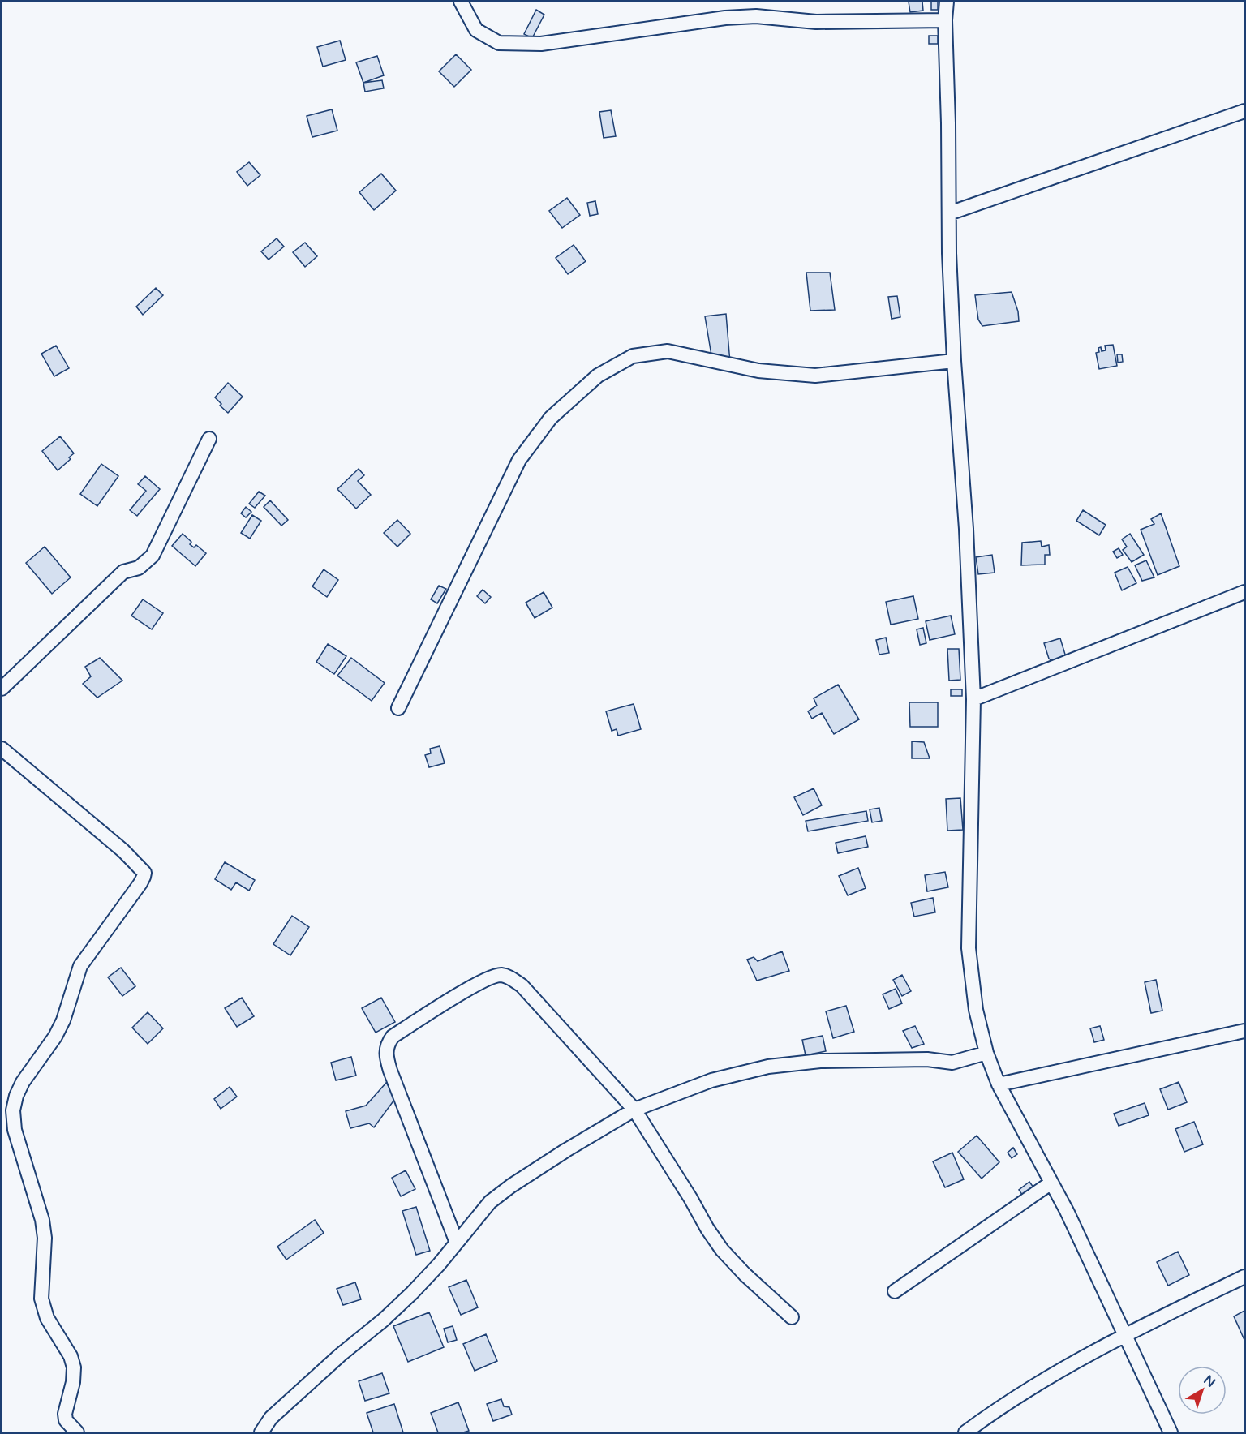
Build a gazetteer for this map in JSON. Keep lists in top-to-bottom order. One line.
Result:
{"north":"top right"}
